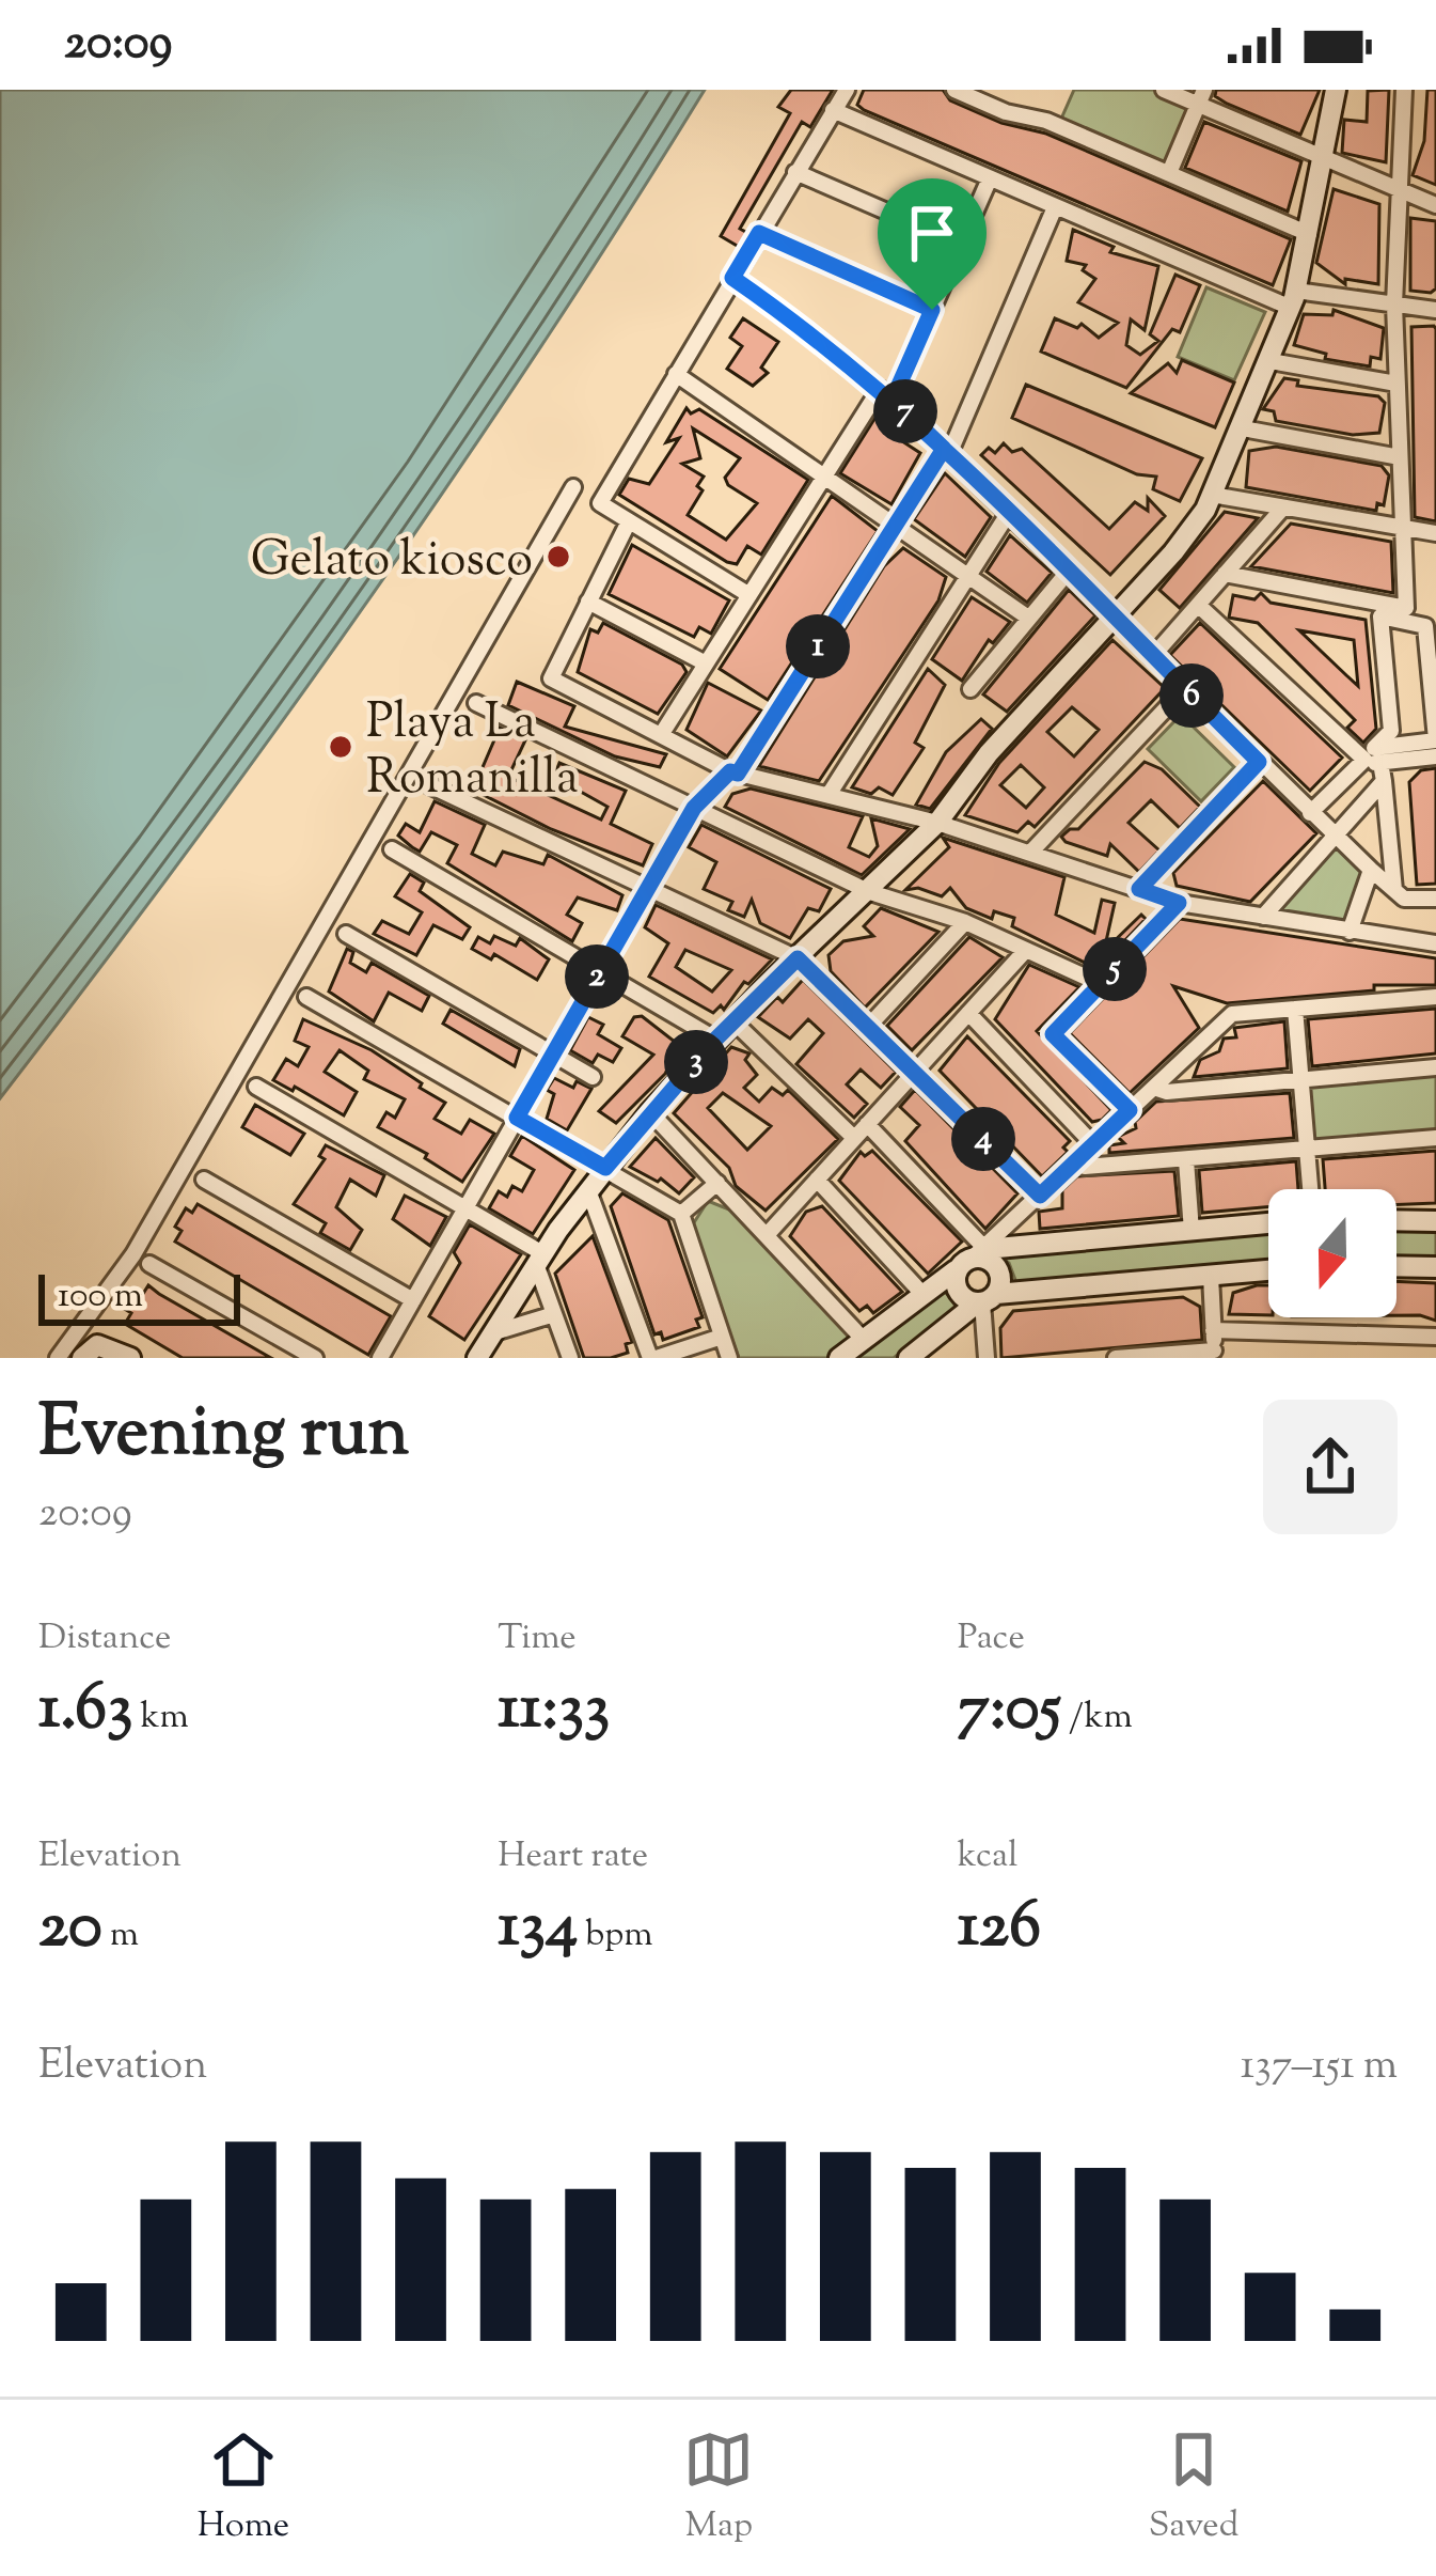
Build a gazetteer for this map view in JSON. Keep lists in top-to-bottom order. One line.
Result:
{"places":["Gelato kiosco","Playa La Romanilla"],"scale_bar":"100 m","north":"bottom","page":{"status":"20:09","pins":["7","1","6","5","2","3","4"],"scale":"100 m","heading":["Evening run","20:09"],"stats":[["Distance","1.63 km"],["Time","11:33"],["Pace","7:05 /km"],["Elevation","20 m"],["Heart rate","134 bpm"],["kcal","126"]],"chart":["Elevation","137–151 m"],"tabs":["Home","Map","Saved"]}}
